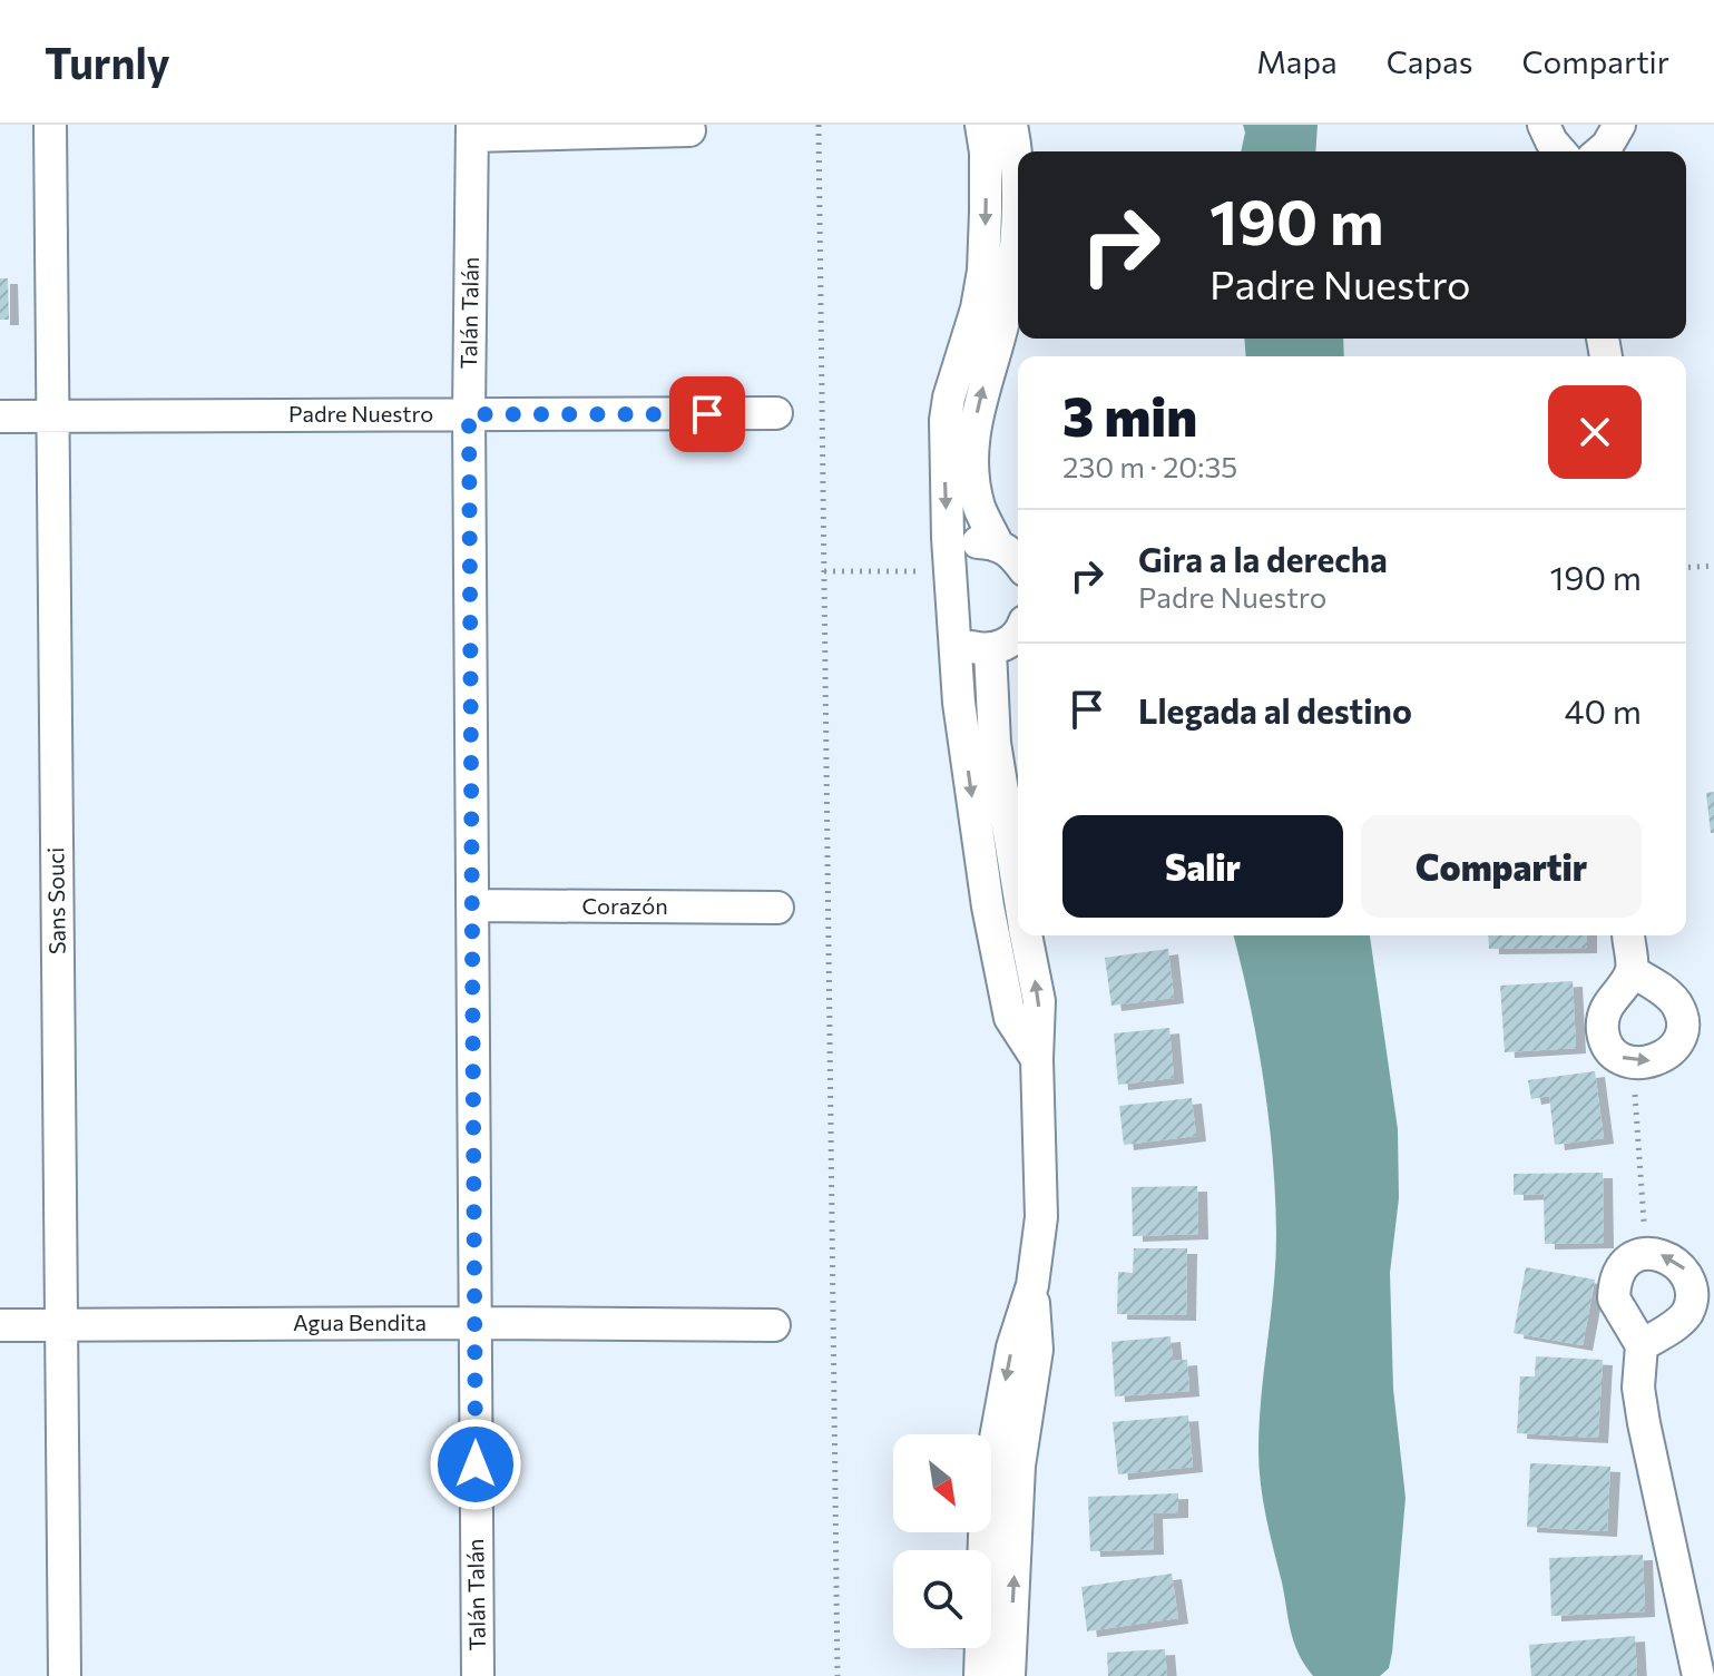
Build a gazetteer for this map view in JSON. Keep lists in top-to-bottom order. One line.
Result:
{"streets":{"street":["Talán Talán","Padre Nuestro","Sans Souci","Corazón","Agua Bendita"]},"crossings":[["Talán Talán","Padre Nuestro"],["Talán Talán","Corazón"],["Talán Talán","Agua Bendita"],["Padre Nuestro","Sans Souci"],["Sans Souci","Agua Bendita"]],"north":"bottom right","page":{"header":"Turnly","nav":["Mapa","Capas","Compartir"],"turn":["190 m","Padre Nuestro"],"heading":["3 min","230 m · 20:35"],"list":[{"name":"Gira a la derecha","note":"Padre Nuestro","value":"190 m"},{"name":"Llegada al destino","value":"40 m"}],"buttons":["Salir","Compartir"]}}
